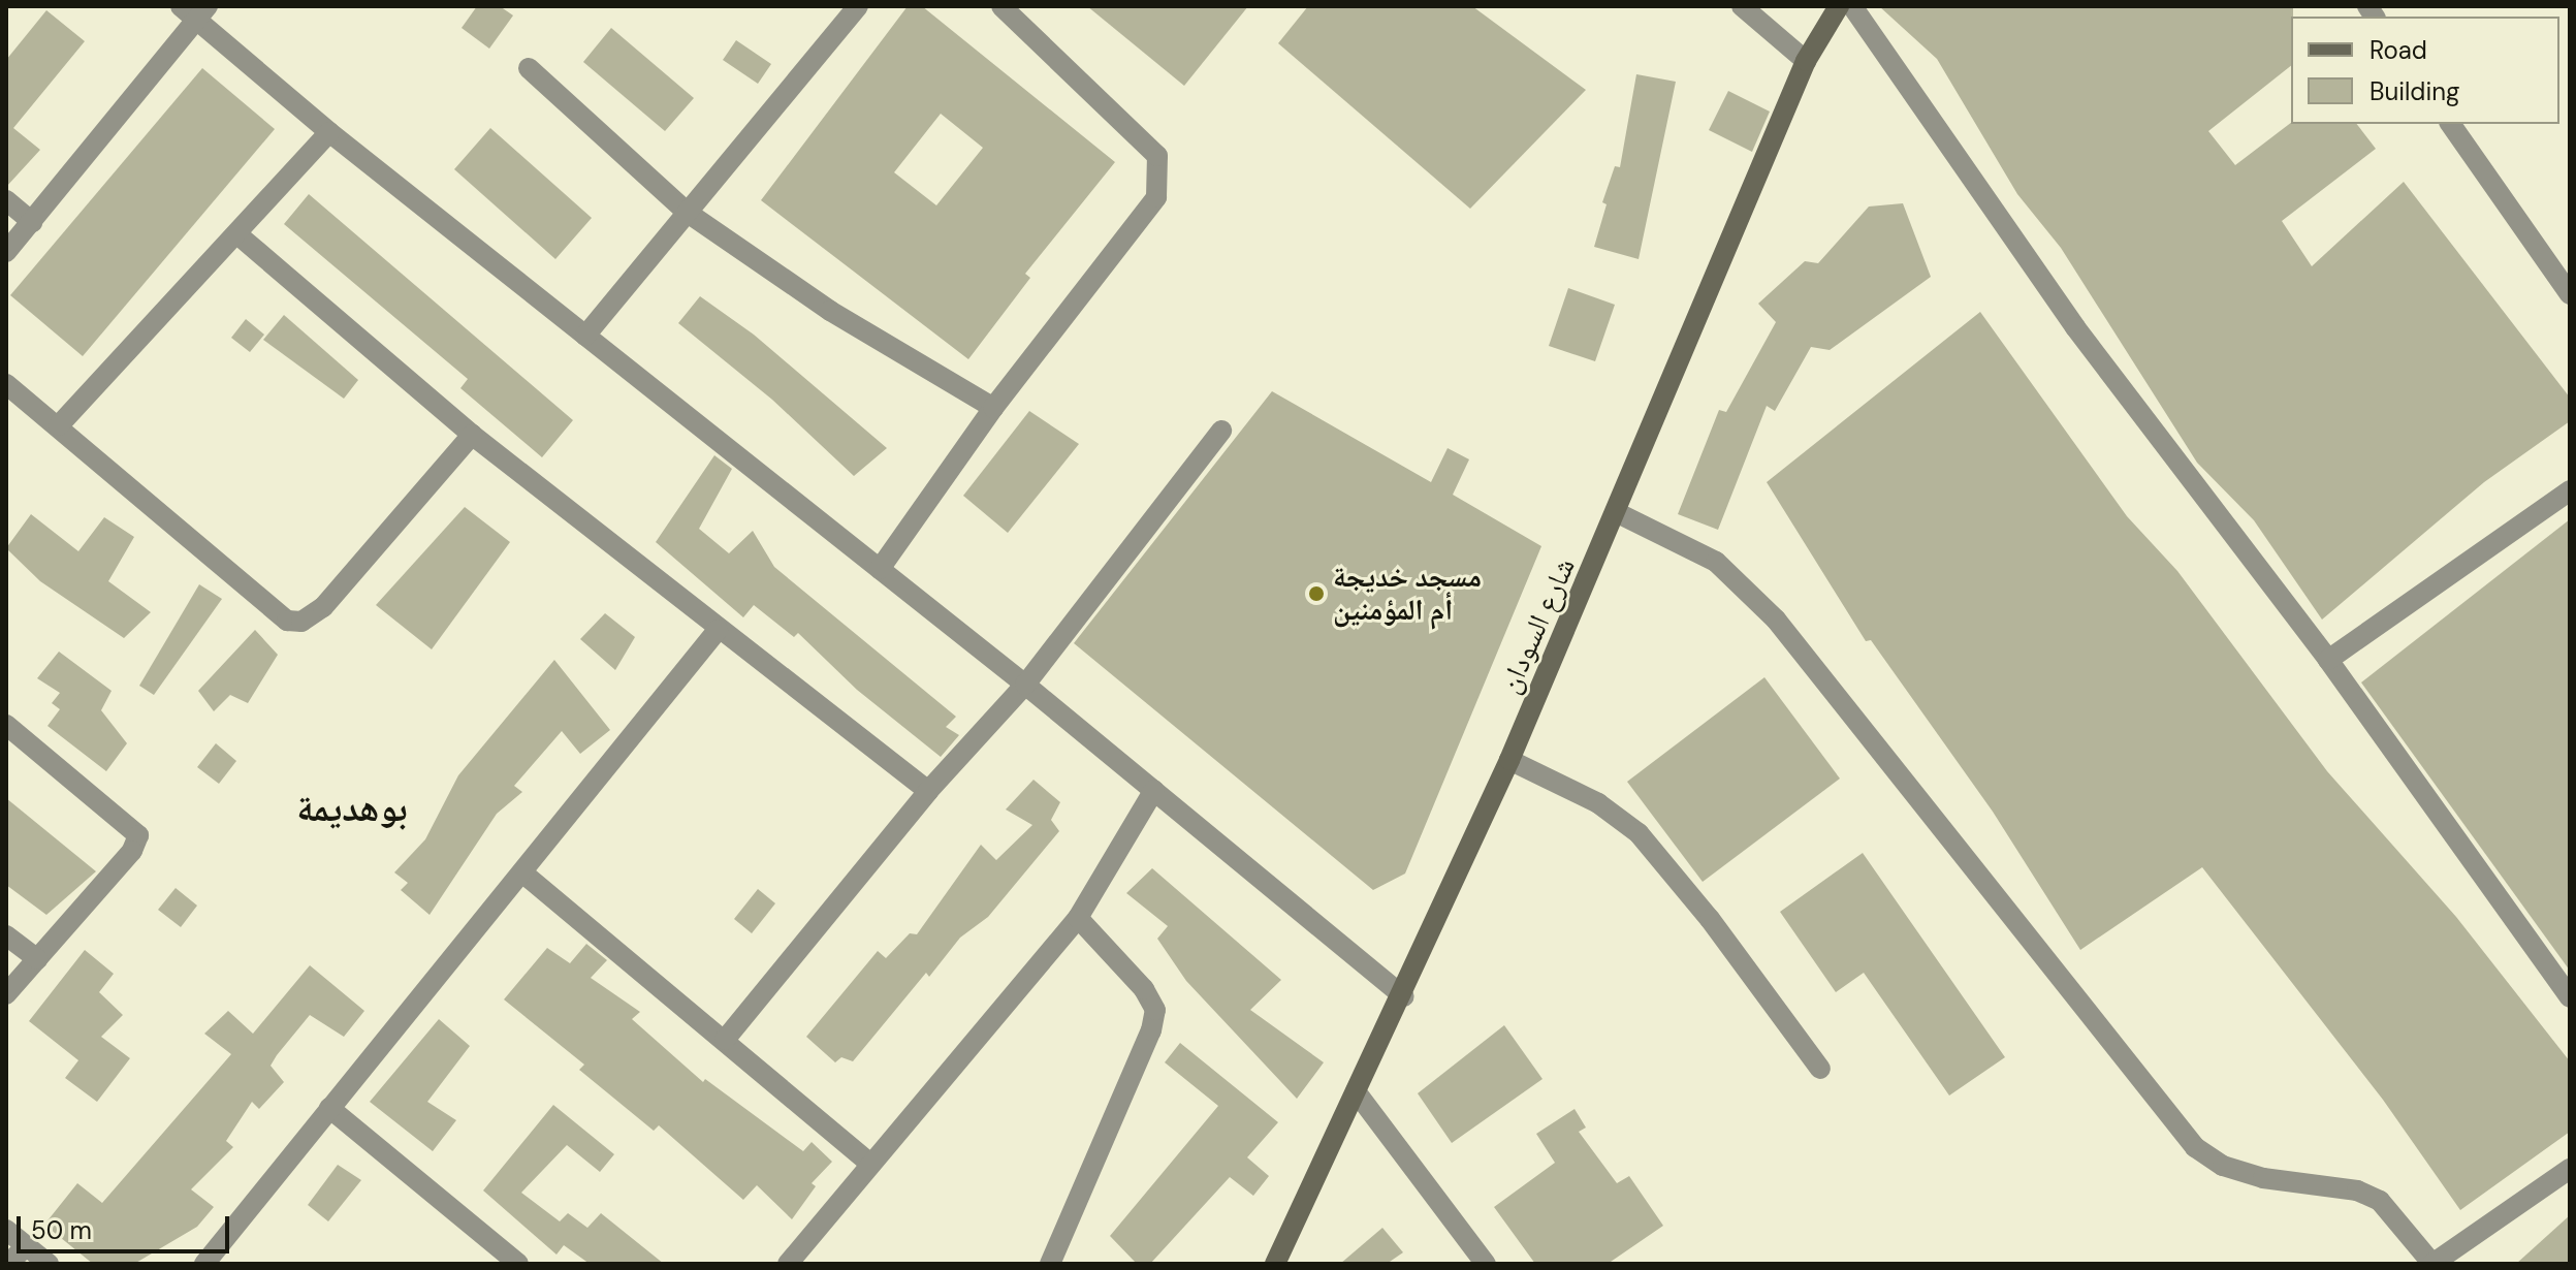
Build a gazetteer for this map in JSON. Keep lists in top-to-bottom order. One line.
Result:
{"streets":{"main road":["شارع السودان"]},"districts":["بوهديمة"],"places":["مسجد خديجة أم المؤمنين"],"legend":["Road","Building"],"scale_bar":"50 m"}
